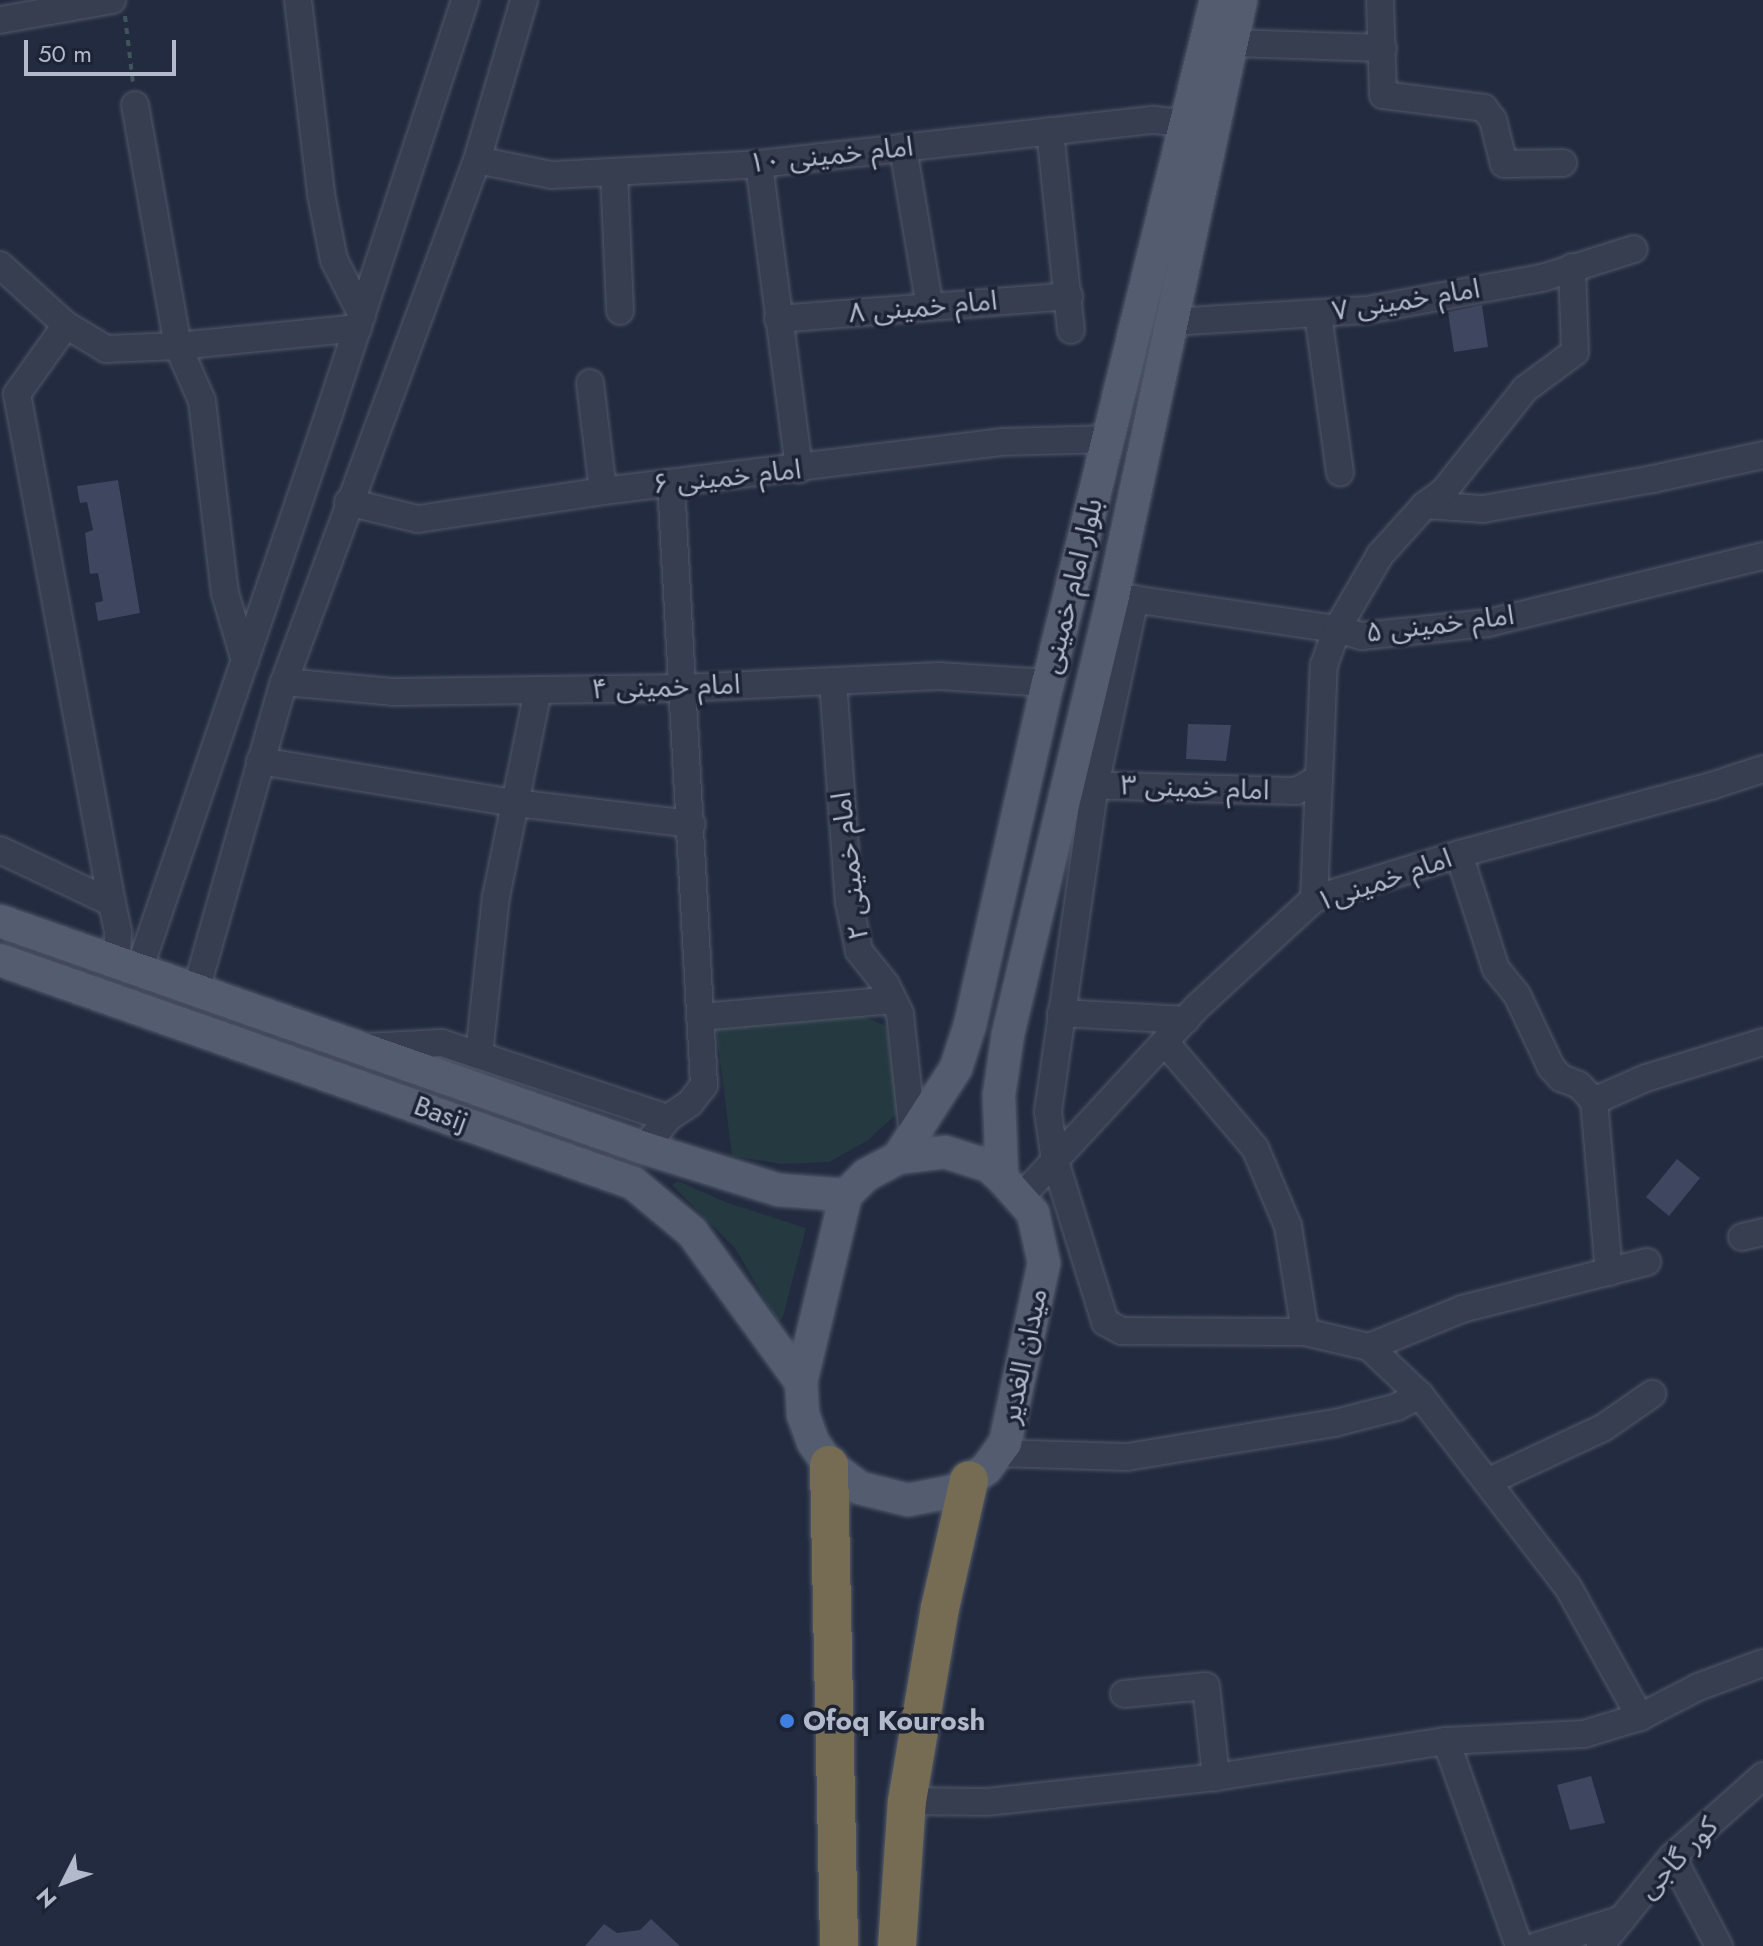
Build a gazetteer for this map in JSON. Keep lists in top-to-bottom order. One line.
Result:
{"streets":{"main road":["بلوار امام خمینی","Basij","میدان الغدیر"],"street":["امام خمینی ۱۰","امام خمینی ۷","امام خمینی ۸","امام خمینی ۶","امام خمینی ۵","امام خمینی ۴","امام خمینی ۳","امام خمینی ۲","امام خمینی۱","کور گاجی"]},"crossings":[["امام خمینی ۱۰","بلوار امام خمینی"],["امام خمینی ۷","بلوار امام خمینی"],["امام خمینی ۶","بلوار امام خمینی"],["بلوار امام خمینی","امام خمینی ۵"],["بلوار امام خمینی","امام خمینی ۴"],["بلوار امام خمینی","امام خمینی ۳"],["بلوار امام خمینی","امام خمینی ۲"],["بلوار امام خمینی","امام خمینی۱"],["بلوار امام خمینی","میدان الغدیر"],["امام خمینی ۴","امام خمینی ۲"],["امام خمینی۱","میدان الغدیر"],["Basij","میدان الغدیر"]],"places":["Ofoq Kourosh"],"scale_bar":"50 m","north":"bottom left"}
